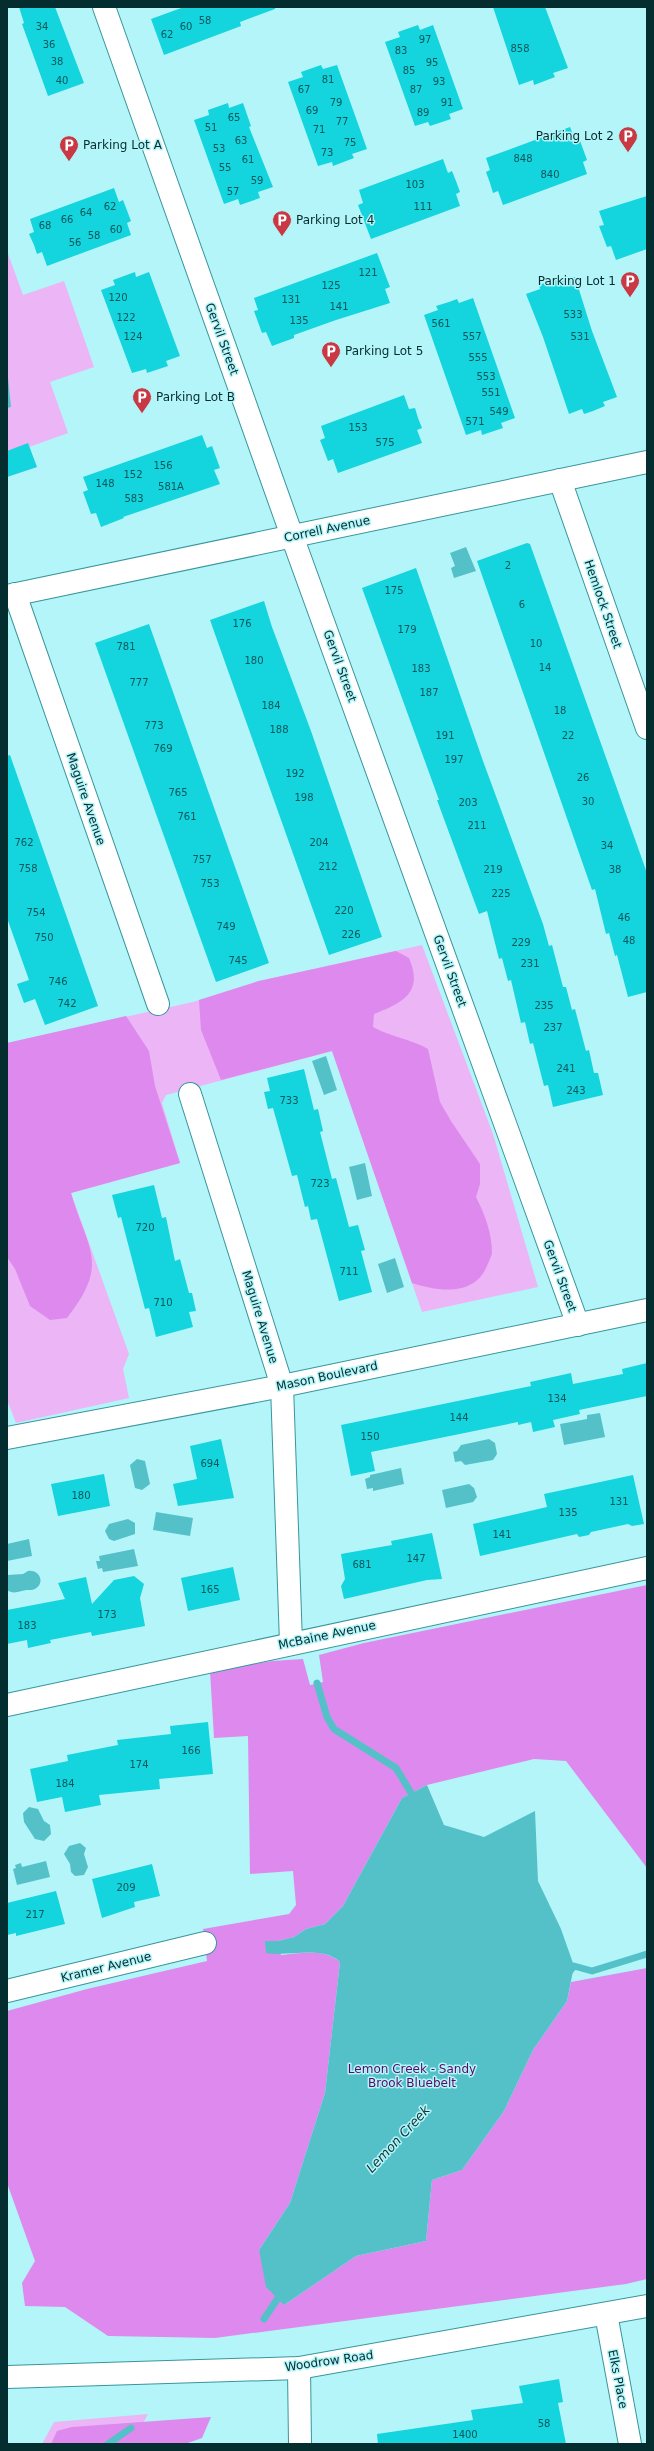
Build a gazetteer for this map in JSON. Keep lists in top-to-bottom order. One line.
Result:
{"streets":{"street":["Gervil Street","Correll Avenue","Hemlock Street","Maguire Avenue","Mason Boulevard","McBaine Avenue","Kramer Avenue","Woodrow Road","Elks Place"]},"crossings":[["Gervil Street","Correll Avenue"],["Gervil Street","Mason Boulevard"],["Correll Avenue","Hemlock Street"],["Correll Avenue","Maguire Avenue"],["Maguire Avenue","Mason Boulevard"],["Maguire Avenue","McBaine Avenue"],["Woodrow Road","Elks Place"]],"water":["Lemon Creek"],"parks":["Lemon Creek - Sandy Brook Bluebelt"],"places":{"parking":["Parking Lot 2","Parking Lot A","Parking Lot 4","Parking Lot 1","Parking Lot 5","Parking Lot B"]},"house_numbers":["58","34","60","62","97","36","858","83","38","95","85","81","40","93","67","87","79","91","69","89","65","77","51","71","63","75","53","73","848","61","55","840","59","103","57","62","111","64","66","68","60","58","56","121","125","120","131","141","533","122","135","561","124","557","531","555","553","551","549","571","153","575","156","152","148","581A","583","2","175","6","176","179","10","781","180","14","183","777","187","184","18","773","188","191","22","769","197","192","26","765","198","30","203","761","211","762","204","34","757","212","758","219","38","753","225","220","754","46","749","226","750","48","229","745","231","746","742","235","237","241","243","733","723","720","711","710","134","144","150","694","180","131","135","141","147","681","165","173","183","166","174","184","209","217","58","1400"]}
